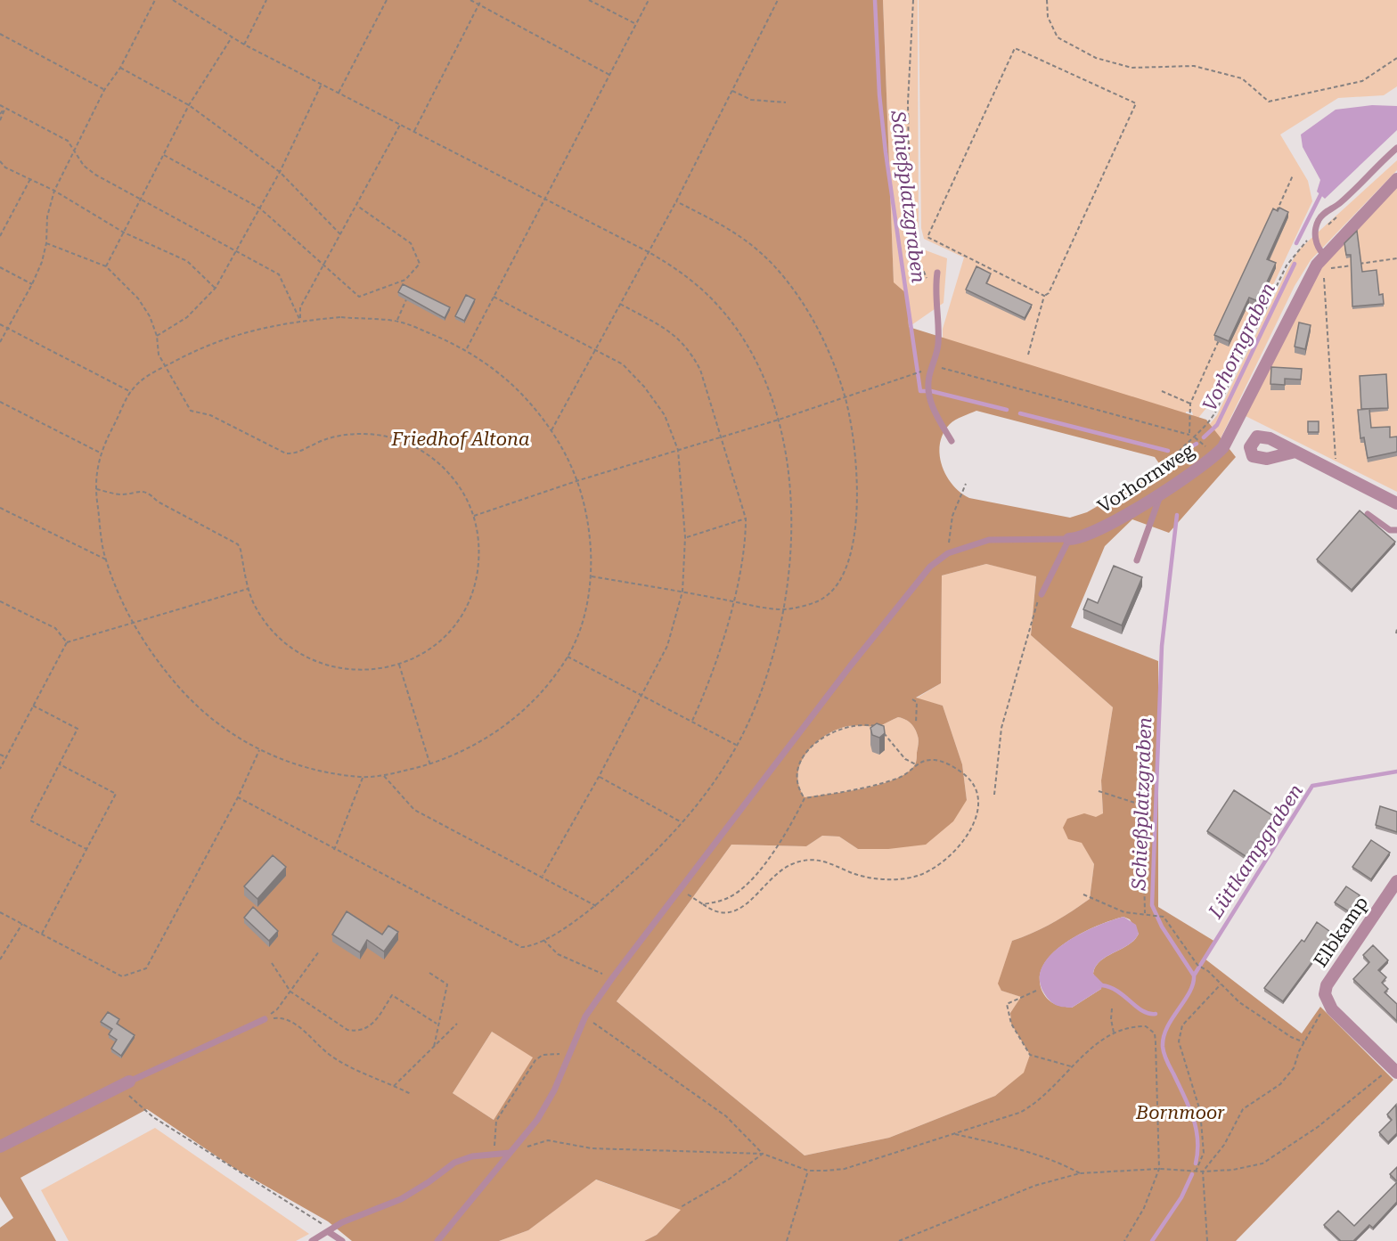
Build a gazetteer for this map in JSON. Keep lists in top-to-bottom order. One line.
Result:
{"streets":{"street":["Vorhornweg","Elbkamp"]},"water":["Schießplatzgraben","Vorhorngraben","Lüttkampgraben"],"parks":["Friedhof Altona","Bornmoor"]}
